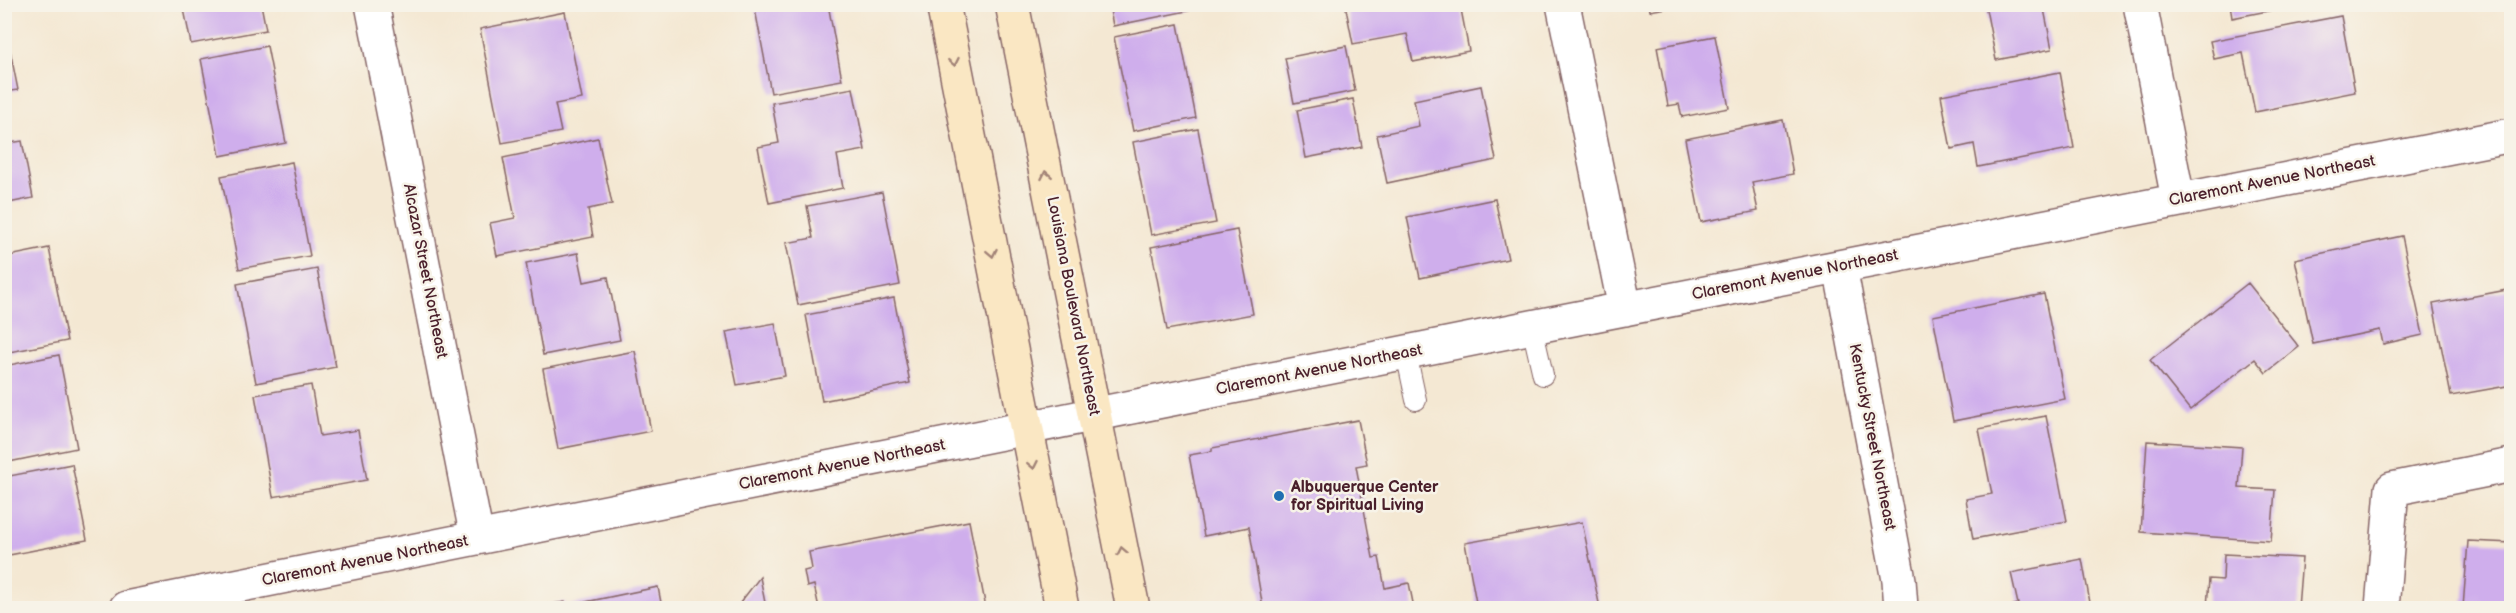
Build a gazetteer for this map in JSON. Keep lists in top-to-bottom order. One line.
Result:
{"streets":{"main road":["Louisiana Boulevard Northeast"],"street":["Claremont Avenue Northeast","Alcazar Street Northeast","Kentucky Street Northeast"]},"crossings":[["Claremont Avenue Northeast","Alcazar Street Northeast"],["Claremont Avenue Northeast","Louisiana Boulevard Northeast"],["Claremont Avenue Northeast","Kentucky Street Northeast"]],"places":["Albuquerque Center for Spiritual Living"]}
